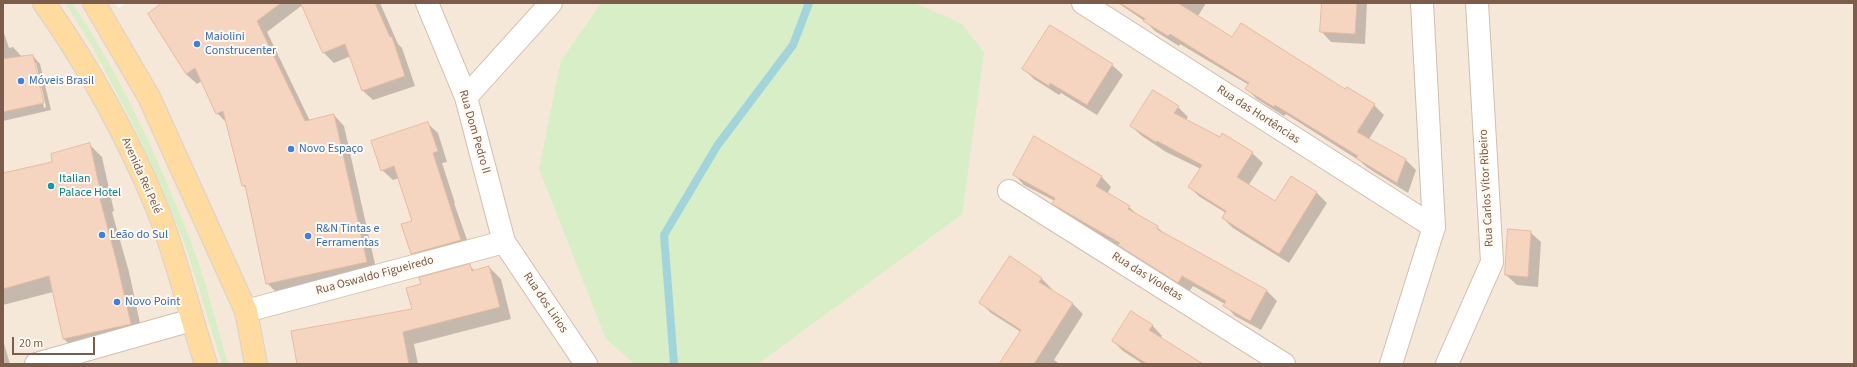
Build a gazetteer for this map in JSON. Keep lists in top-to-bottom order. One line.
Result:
{"streets":{"main road":["Avenida Rei Pelé"],"street":["Rua das Hortências","Rua Dom Pedro II","Rua Carlos Vítor Ribeiro","Rua Oswaldo Figueiredo","Rua das Violetas","Rua dos Lirios"]},"crossings":[["Rua Dom Pedro II","Rua Oswaldo Figueiredo"],["Rua Dom Pedro II","Rua dos Lirios"],["Rua Oswaldo Figueiredo","Rua dos Lirios"]],"places":["Maiolini Construcenter","Móveis Brasil","Novo Espaço","Italian Palace Hotel","Leão do Sul","R&N Tintas e Ferramentas","Novo Point"],"scale_bar":"20 m"}
